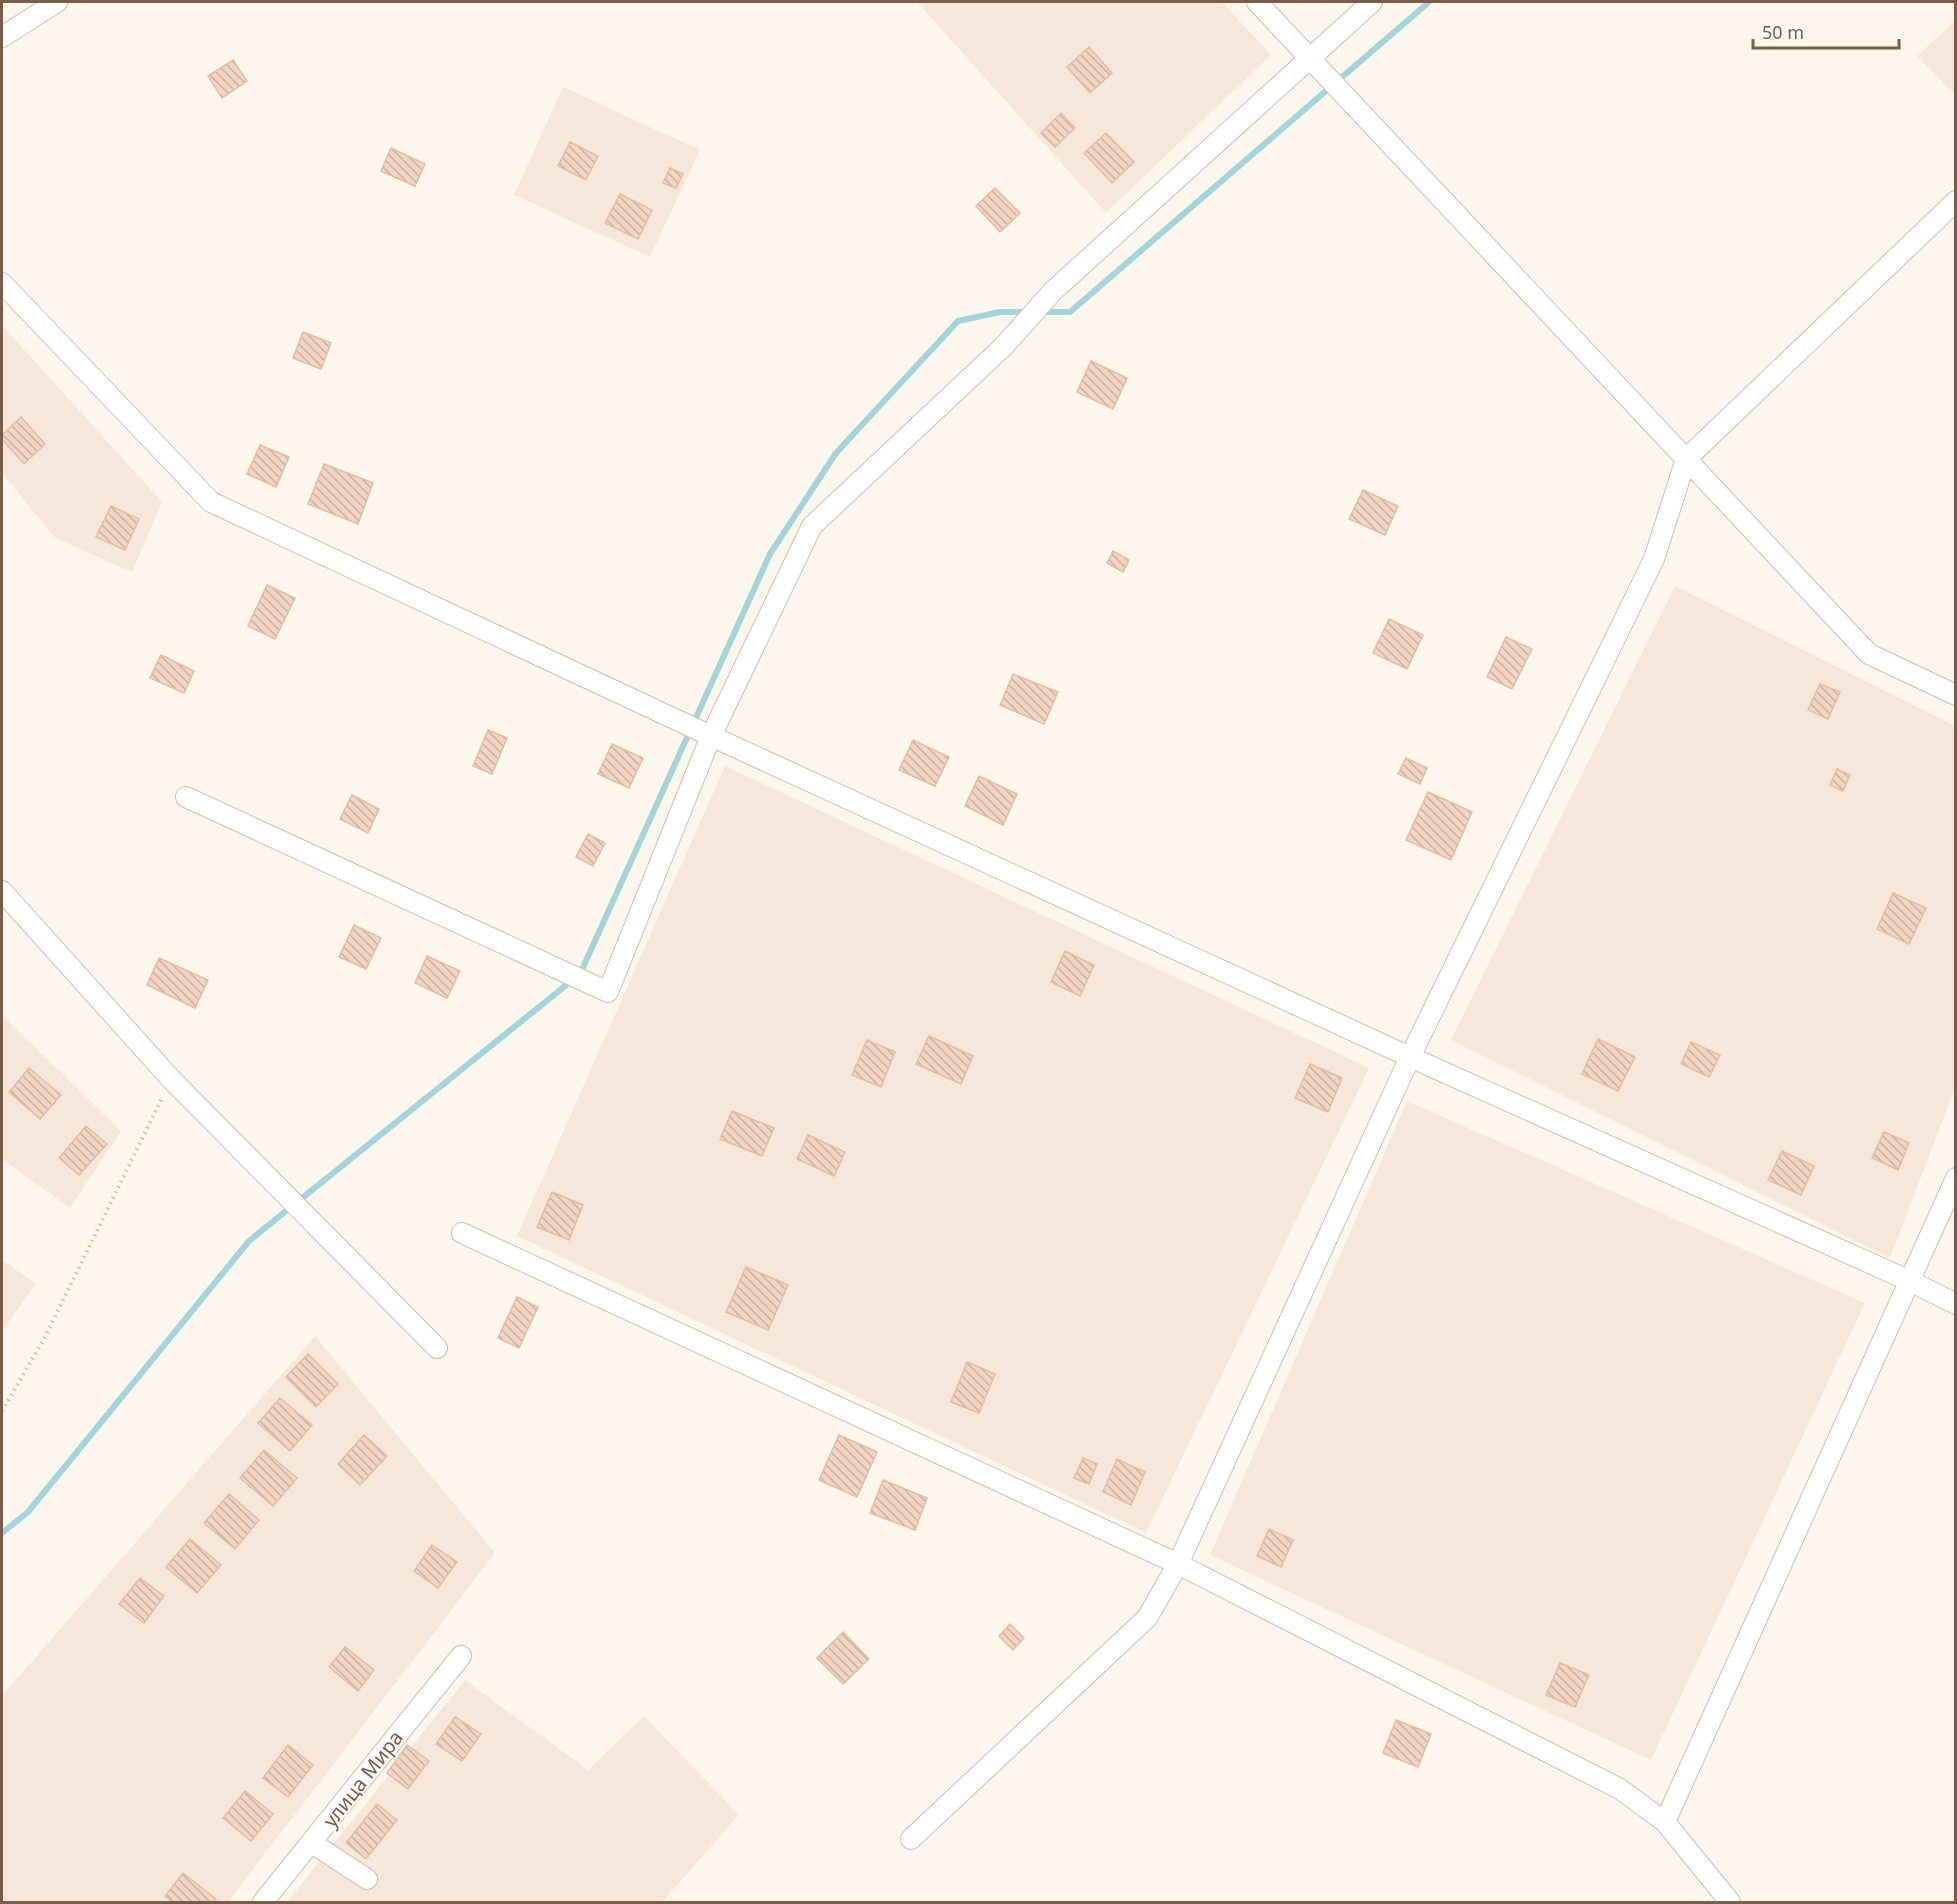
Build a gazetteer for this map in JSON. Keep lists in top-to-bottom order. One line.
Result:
{"streets":{"street":["улица Мира"]},"scale_bar":"50 m"}
